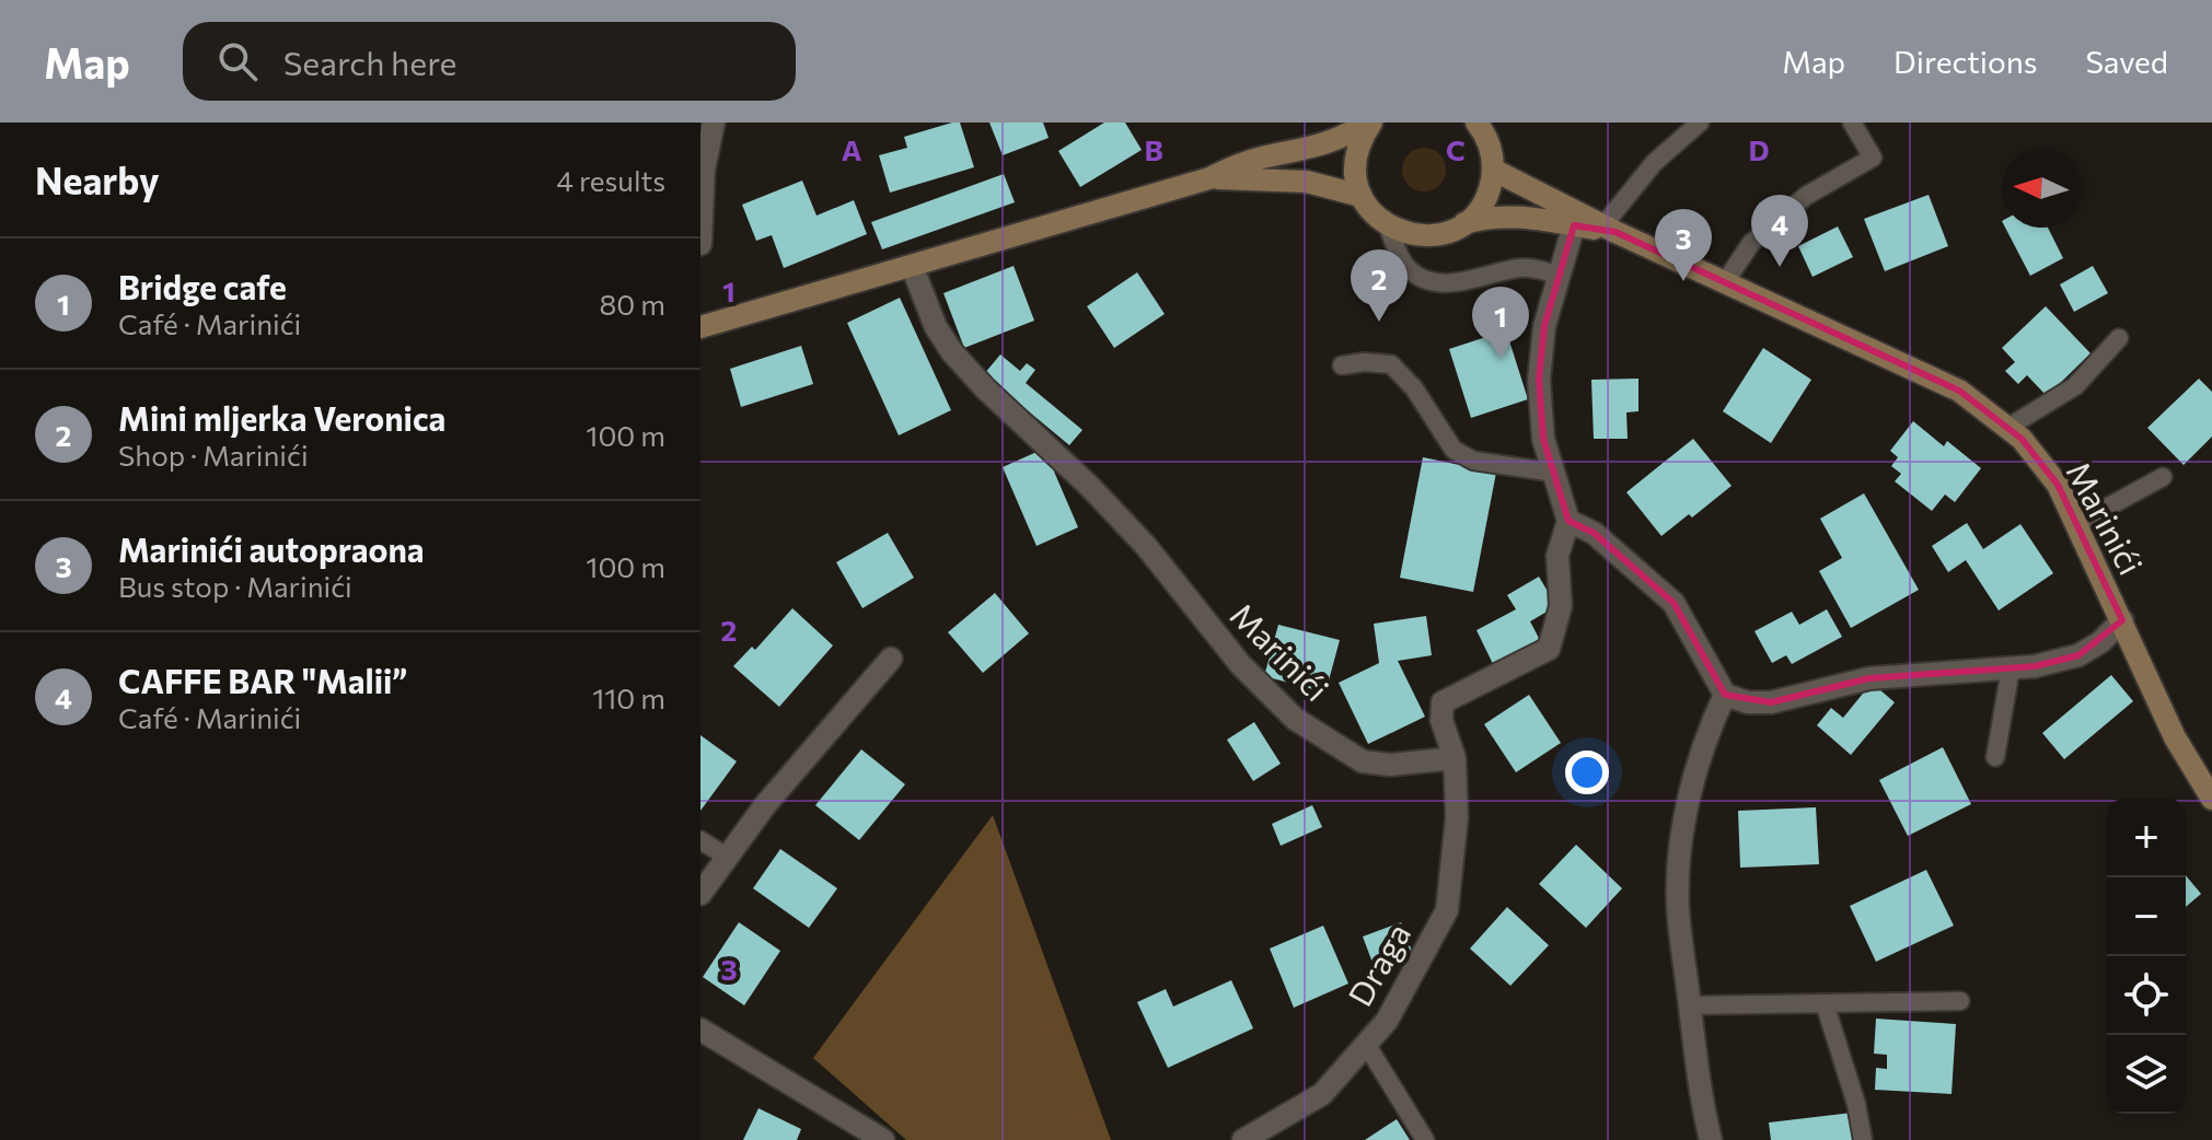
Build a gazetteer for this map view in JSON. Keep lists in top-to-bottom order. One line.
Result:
{"streets":{"main road":["Marinići"],"street":["Draga"]},"crossings":[["Marinići","Draga"]],"north":"left","page":{"header":"Map","search":"Search here","nav":["Map","Directions","Saved"],"heading":["Nearby","4 results"],"pins":["4","3","2","1"],"list":[{"mark":"1","name":"Bridge cafe","note":"Café · Marinići","value":"80 m"},{"mark":"2","name":"Mini mljerka Veronica","note":"Shop · Marinići","value":"100 m"},{"mark":"3","name":"Marinići autopraona","note":"Bus stop · Marinići","value":"100 m"},{"mark":"4","name":"CAFFE BAR \"Malii”","note":"Café · Marinići","value":"110 m"}],"map_buttons":["+","−"]},"grid":{"columns":["A","B","C","D"],"rows":["1","2","3"]}}
